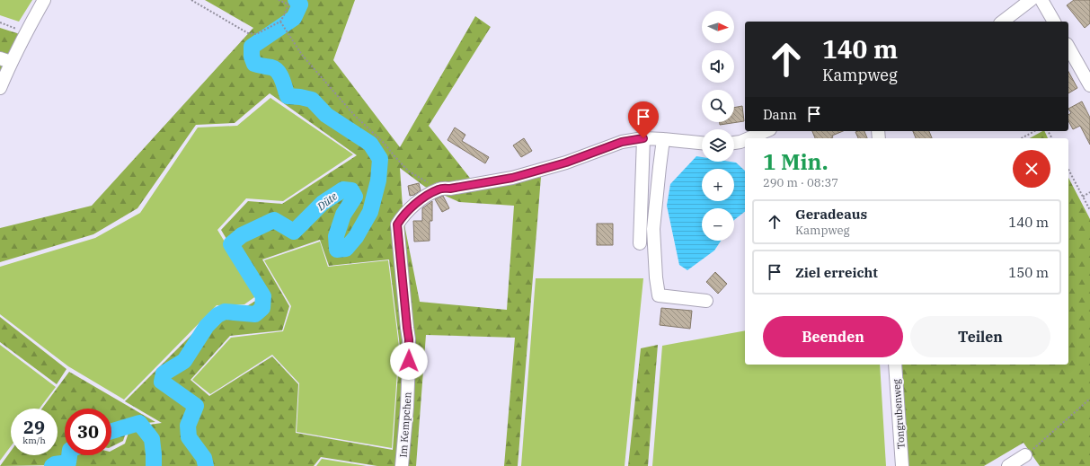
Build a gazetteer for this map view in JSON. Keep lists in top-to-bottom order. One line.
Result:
{"streets":{"street":["Tongrubenweg","Im Kempchen"]},"water":["Düte"],"north":"right","page":{"map_buttons":["+","−"],"turn":["140 m","Kampweg"],"then":"Dann","heading":["1 Min.","290 m · 08:37"],"list":[{"name":"Geradeaus","note":"Kampweg","value":"140 m"},{"name":"Ziel erreicht","value":"150 m"}],"buttons":["Beenden","Teilen"],"speed":"29 km/h","limit":"30"}}
